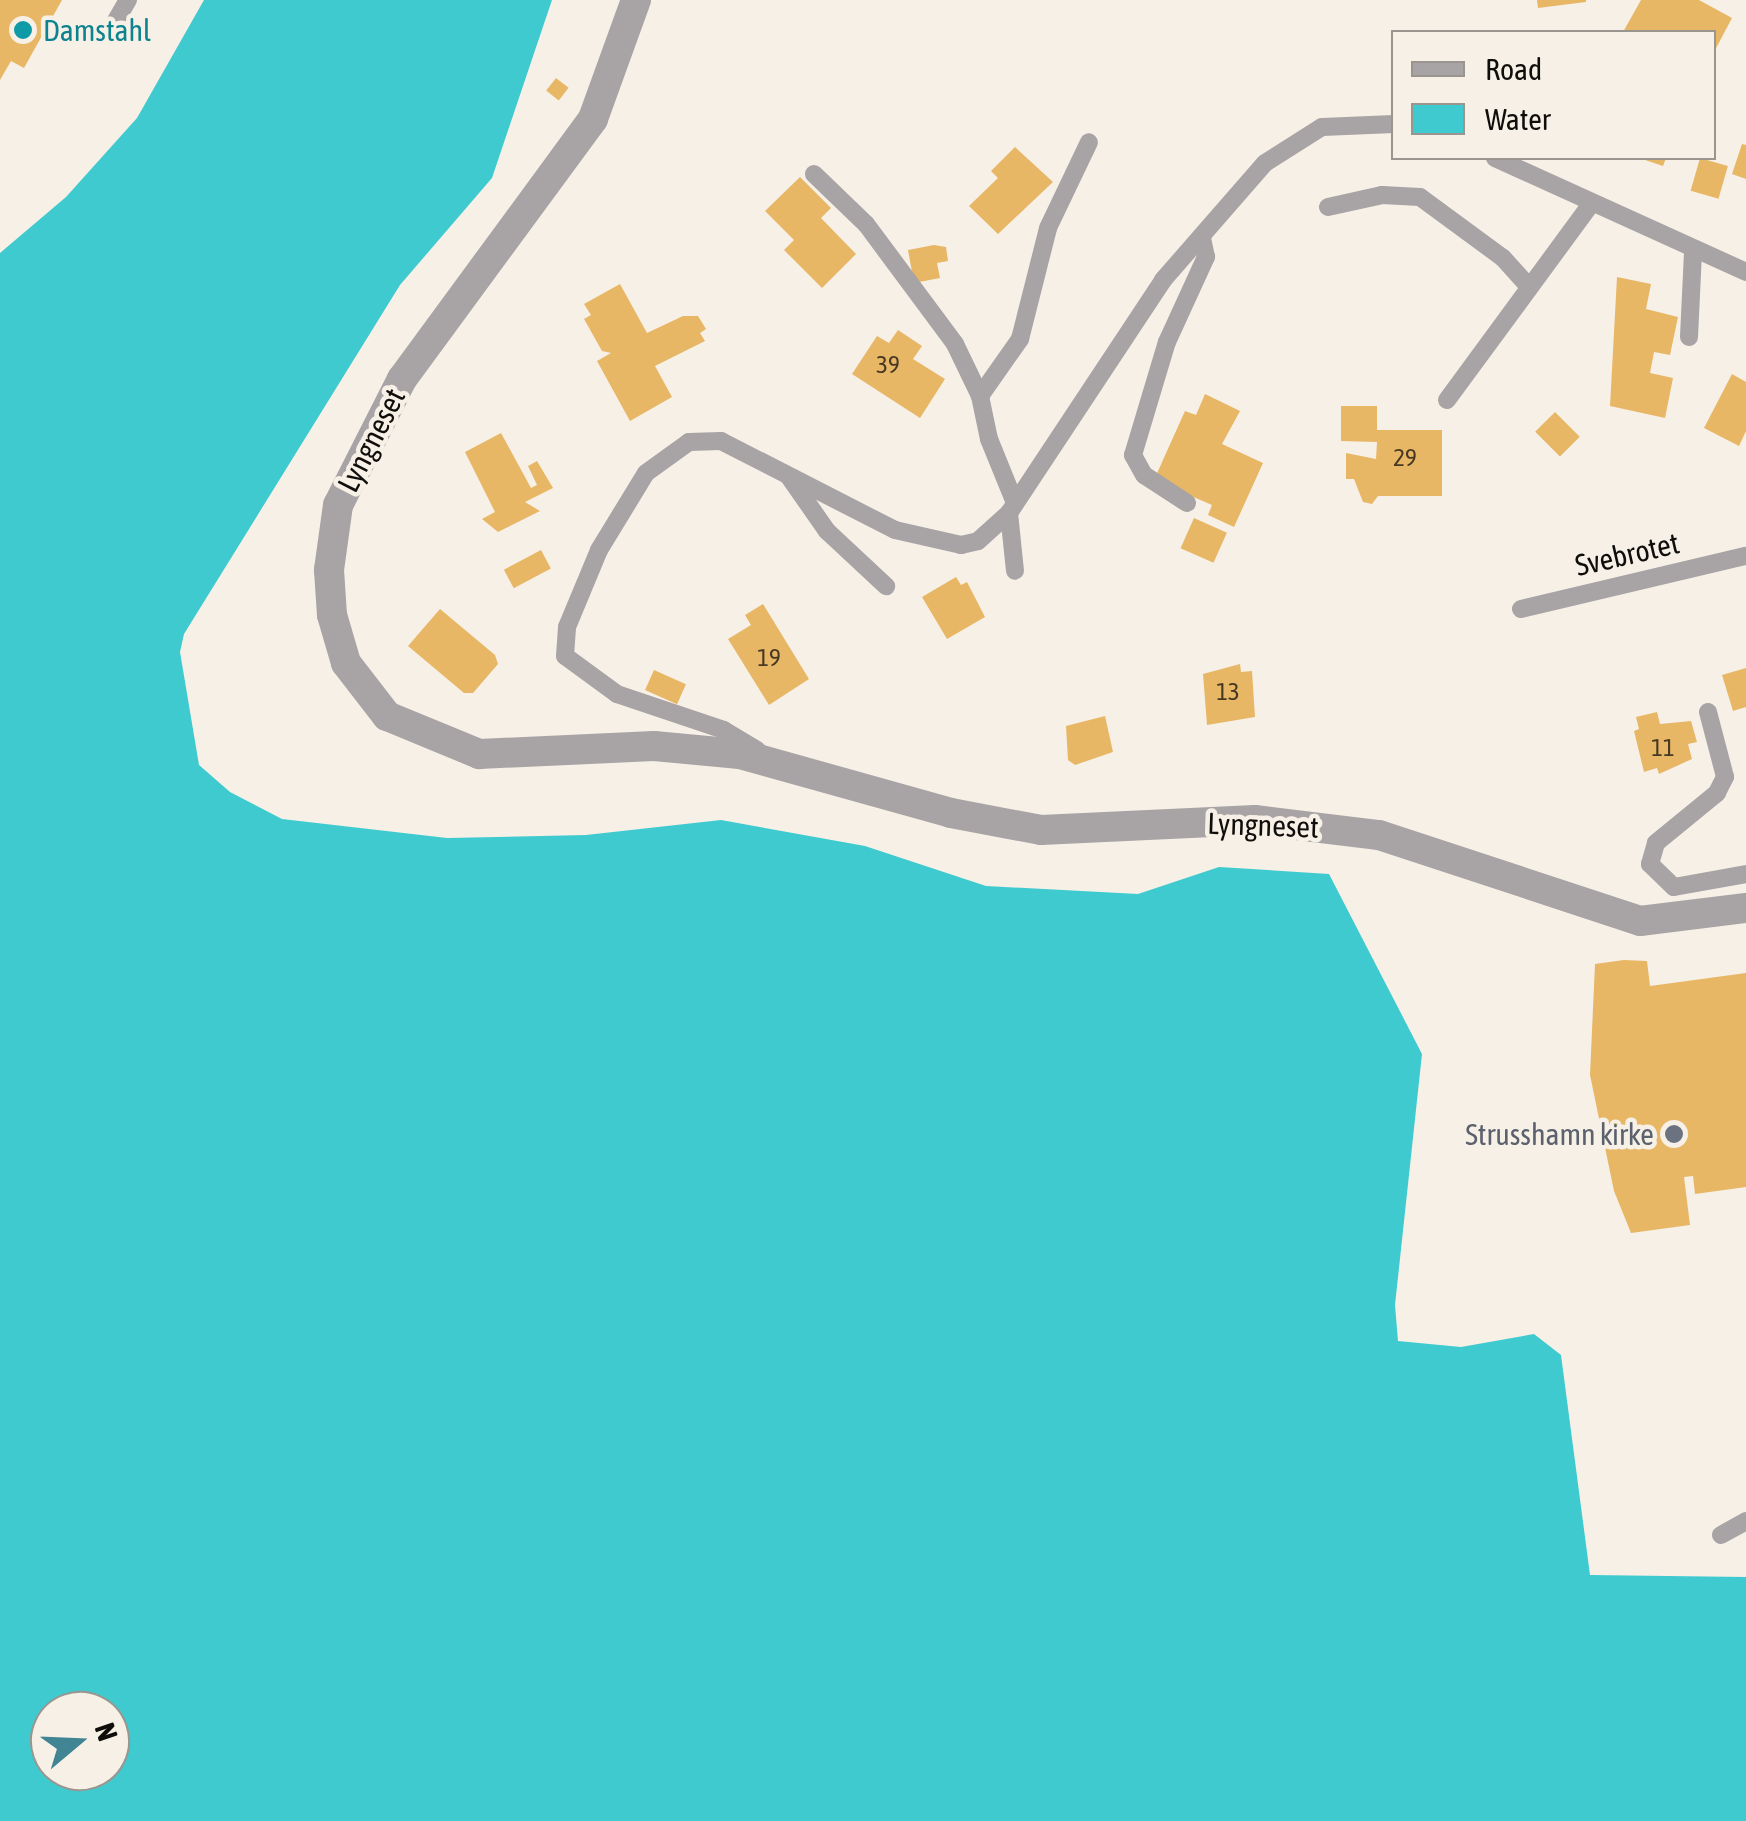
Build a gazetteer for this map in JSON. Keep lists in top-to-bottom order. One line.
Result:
{"streets":{"street":["Lyngneset"],"lane":["Svebrotet"]},"places":["Damstahl","Strusshamn kirke"],"house_numbers":["39","29","19","13","11"],"legend":["Road","Water"],"north":"right"}
